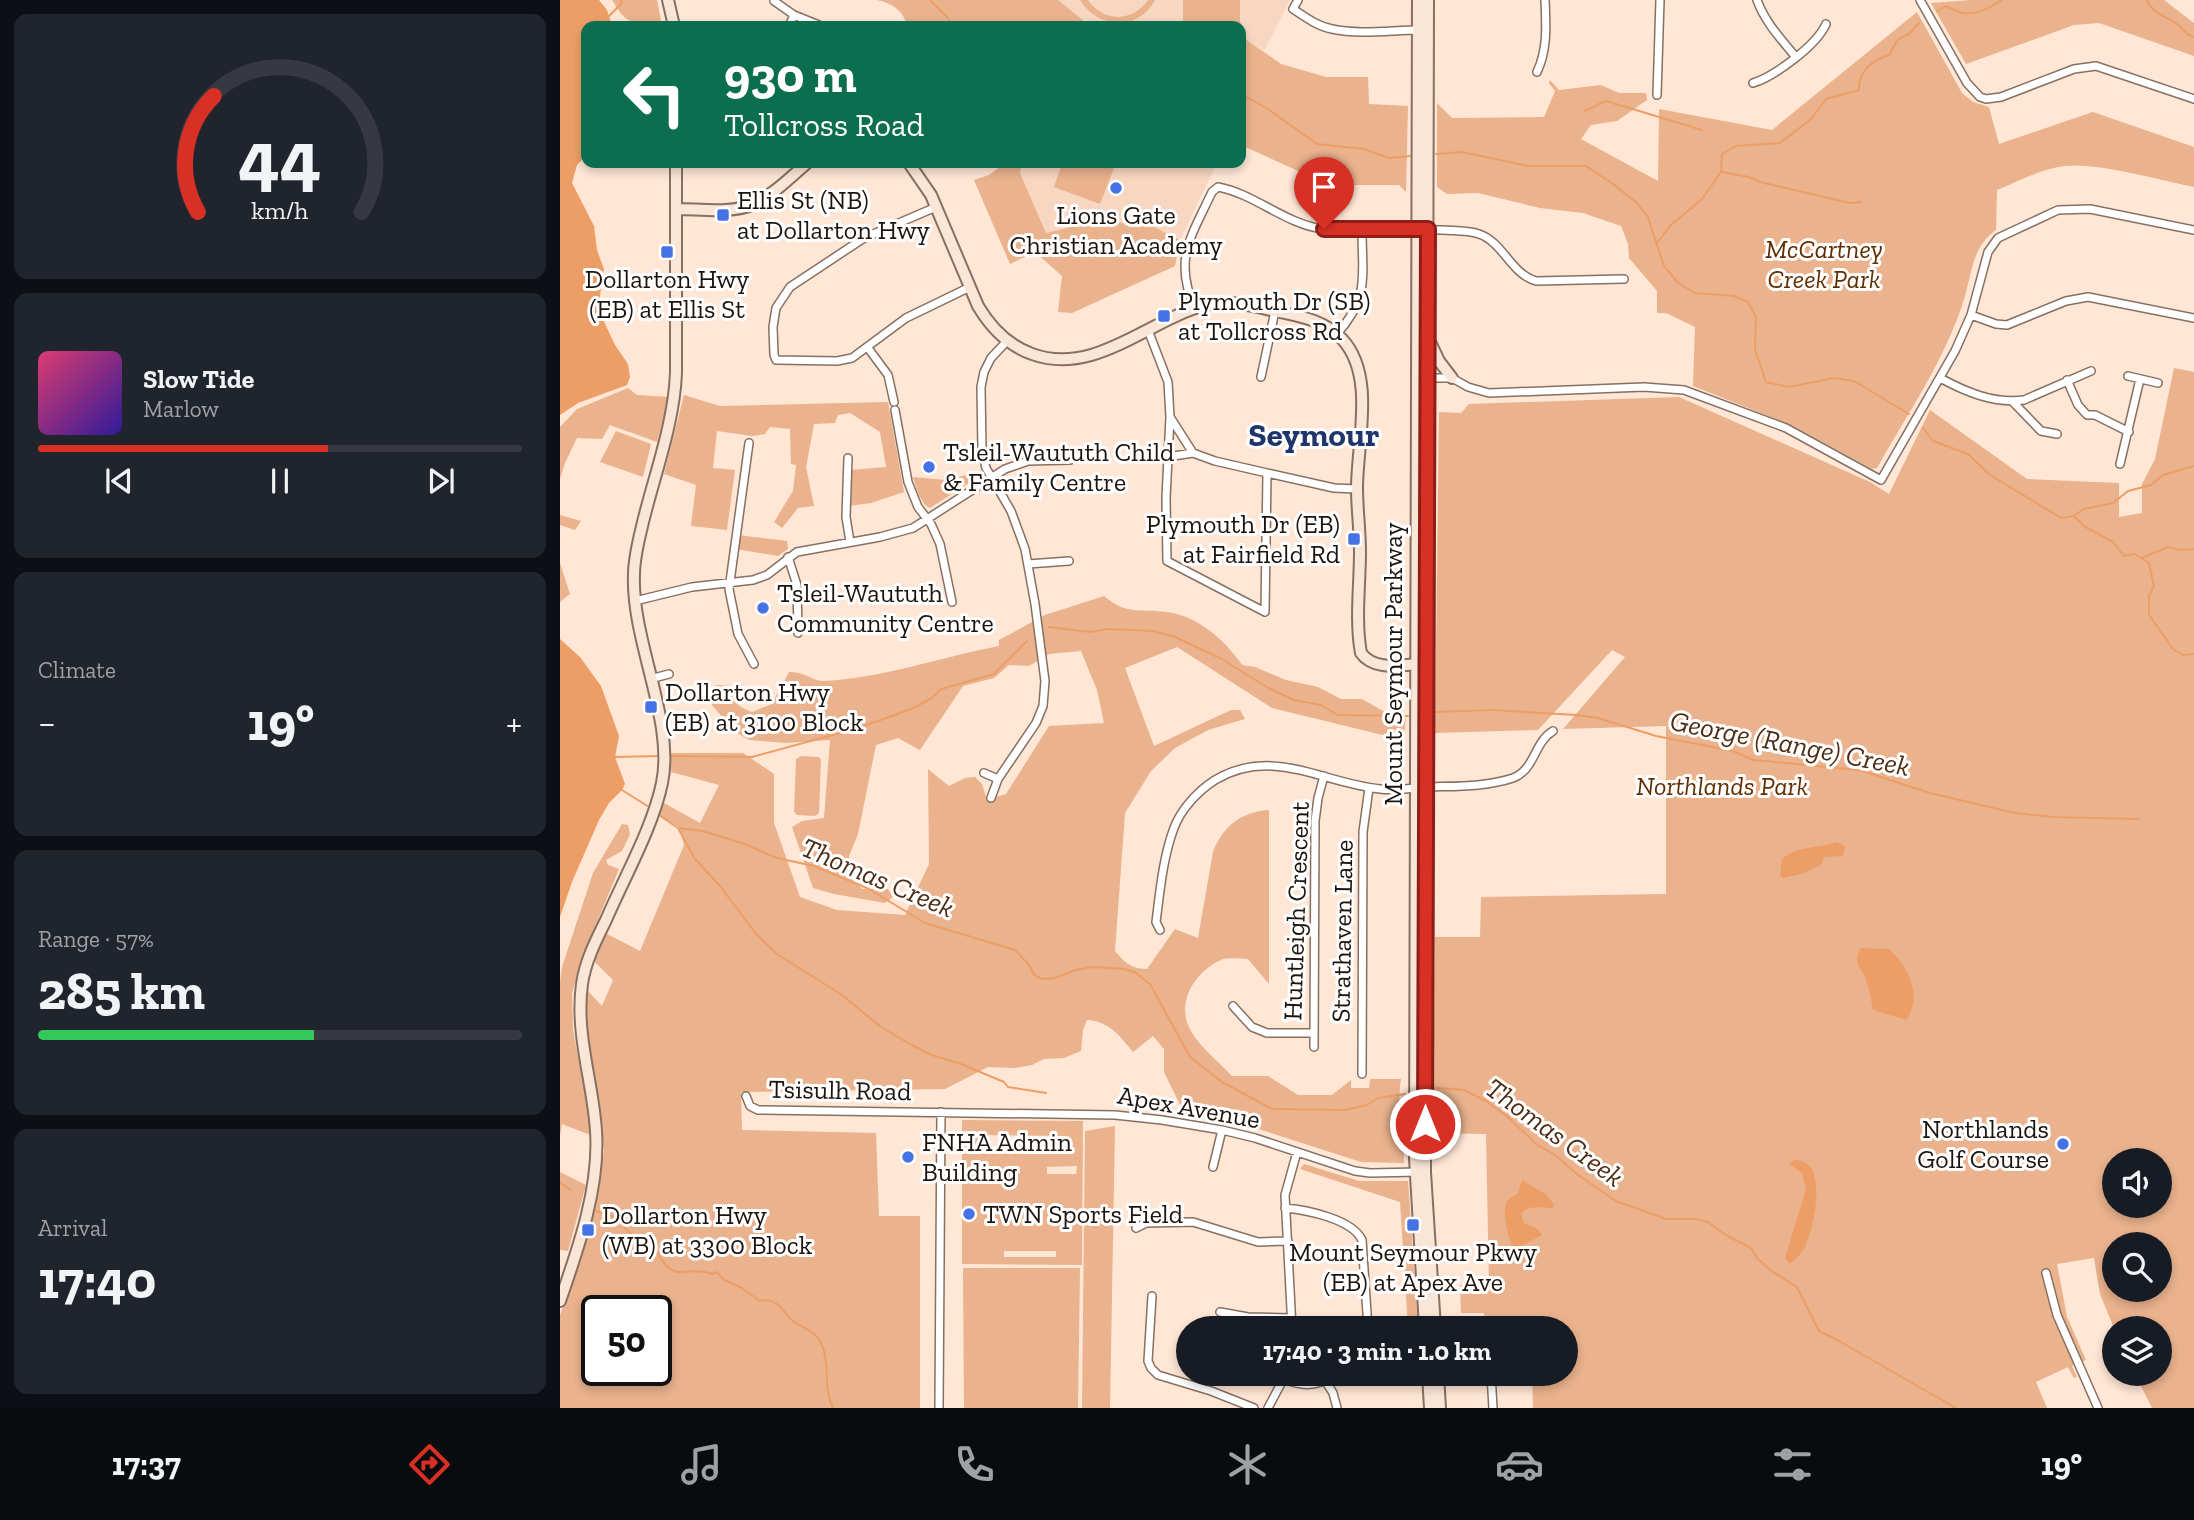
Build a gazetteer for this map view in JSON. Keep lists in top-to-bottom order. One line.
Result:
{"streets":{"street":["Mount Seymour Parkway","Huntleigh Crescent","Strathaven Lane","Tsisulh Road","Apex Avenue"]},"crossings":[["Mount Seymour Parkway","Apex Avenue"],["Tsisulh Road","Apex Avenue"]],"districts":["Seymour"],"water":["George (Range) Creek","Thomas Creek"],"parks":["McCartney Creek Park","Northlands Park"],"places":{"other":["Lions Gate Christian Academy","Tsleil-Waututh Child & Family Centre","Tsleil-Waututh Community Centre","Northlands Golf Course","FNHA Admin Building","TWN Sports Field"],"transit":["Ellis St (NB) at Dollarton Hwy","Dollarton Hwy (EB) at Ellis St","Plymouth Dr (SB) at Tollcross Rd","Plymouth Dr (EB) at Fairfield Rd","Dollarton Hwy (EB) at 3100 Block","Mount Seymour Pkwy (EB) at Apex Ave","Dollarton Hwy (WB) at 3300 Block"]},"page":{"turn":["930 m","Tollcross Road"],"song":["Slow Tide","Marlow"],"tile":["Climate",["Range · 57%","285 km"],["Arrival","17:40"]],"heat":["−","19°","+"],"limit":"50","trip":"17:40 · 3 min · 1.0 km","tabs":["17:37","19°"],"gauge":["44","km/h"]}}
